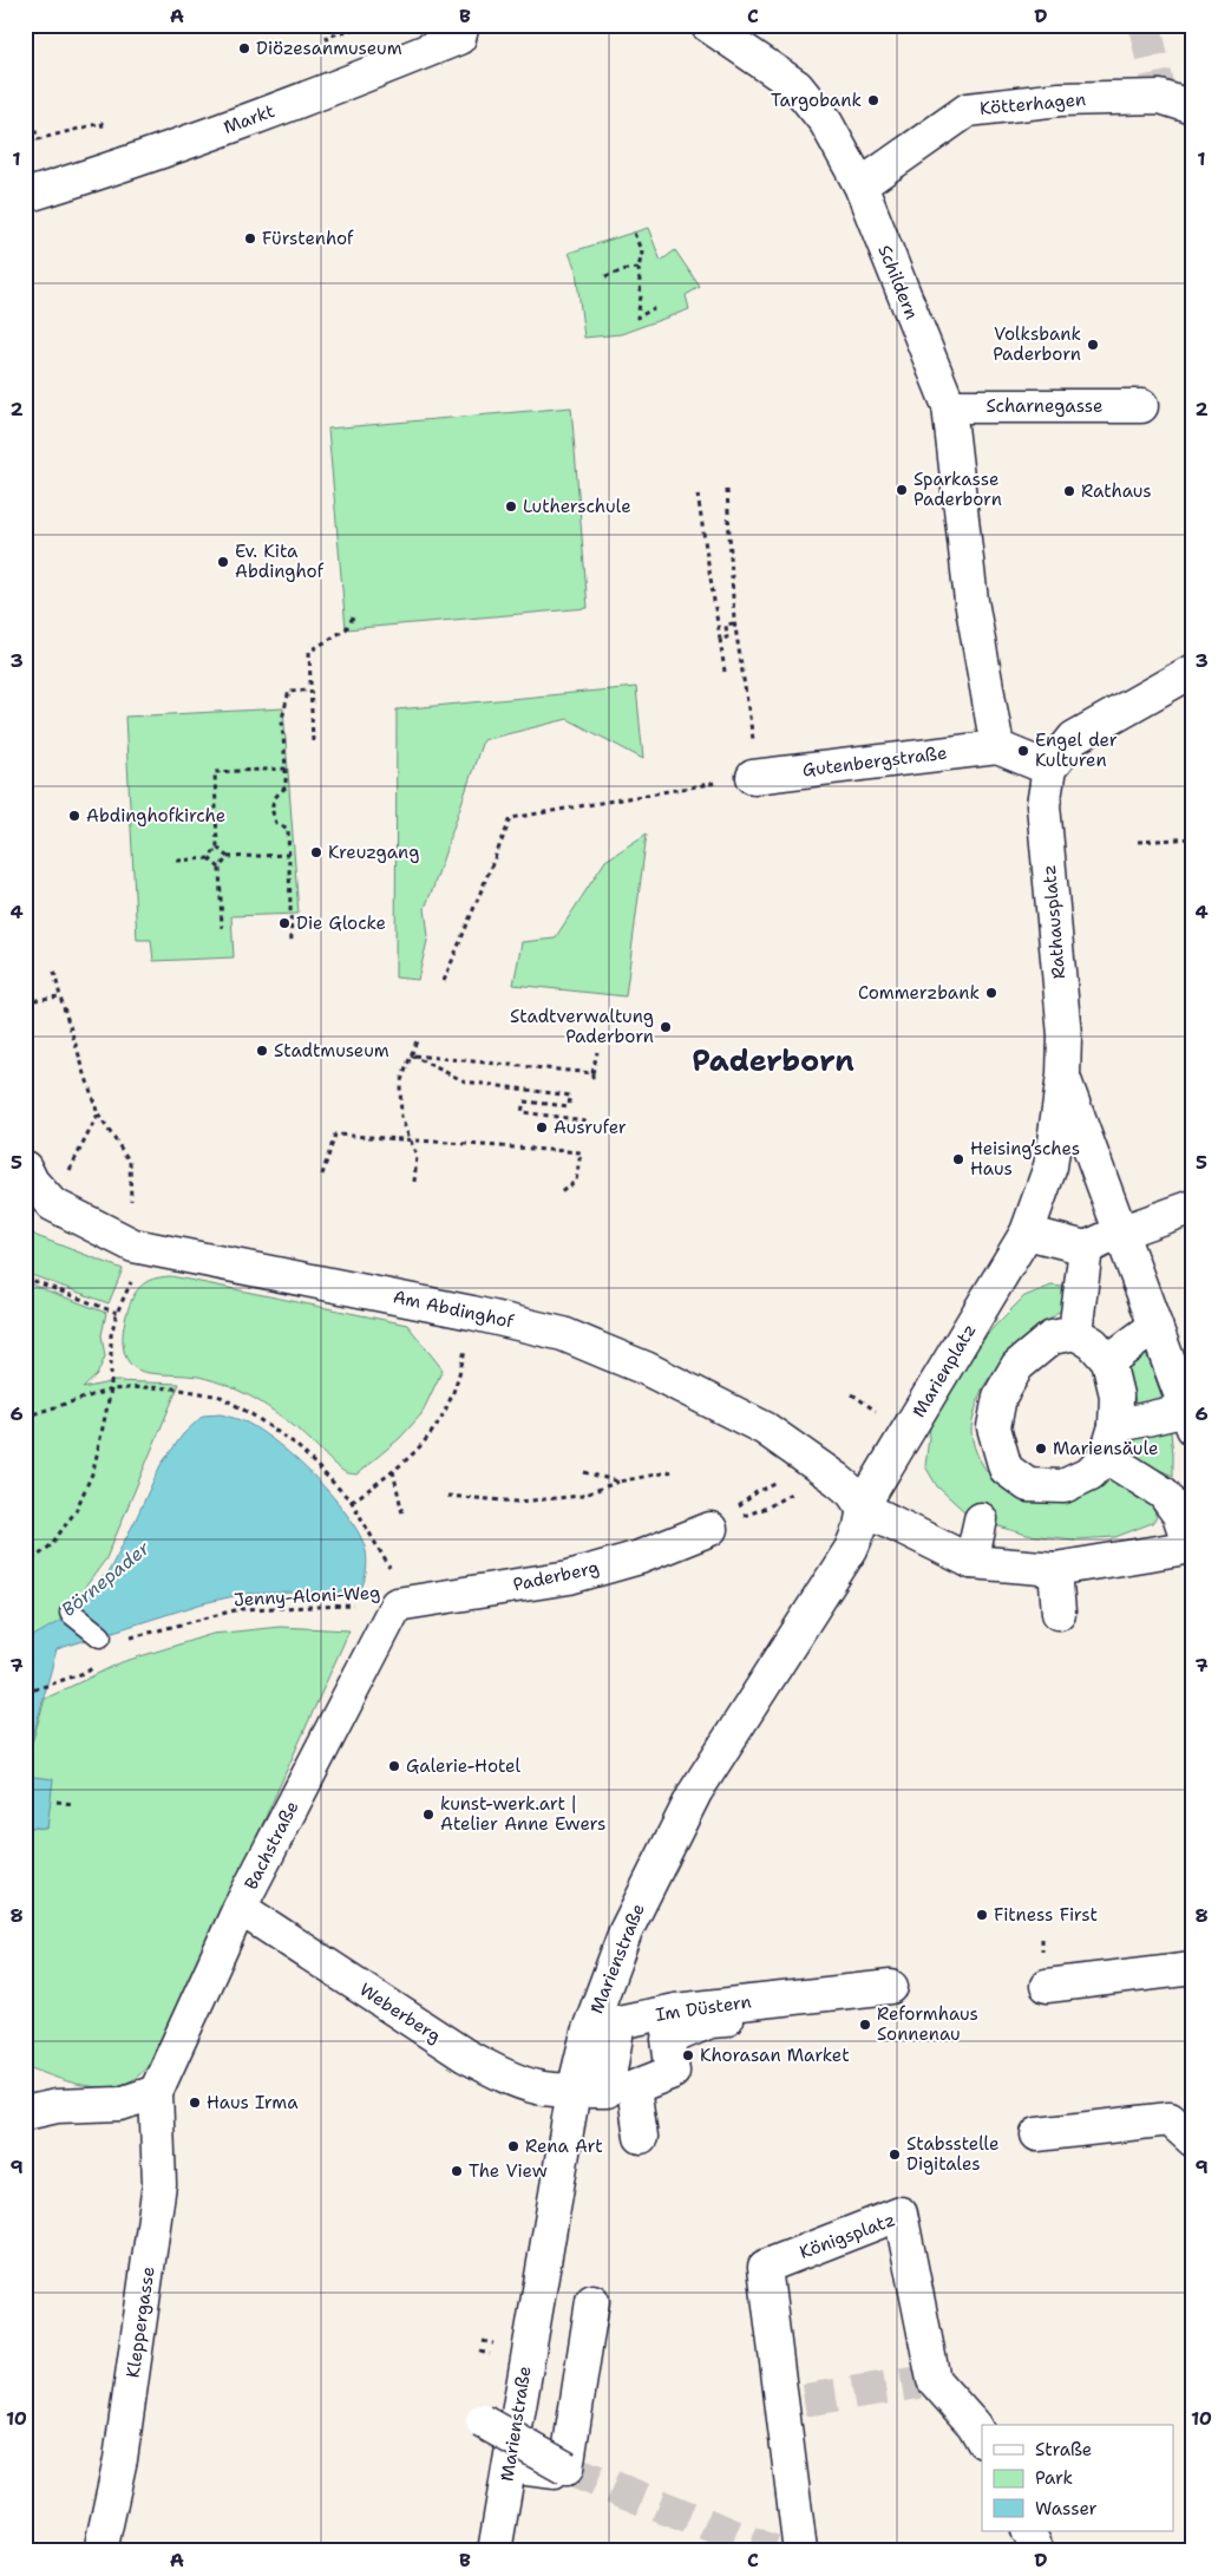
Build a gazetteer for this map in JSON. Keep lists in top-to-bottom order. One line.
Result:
{"streets":{"street":["Kötterhagen","Markt","Schildern","Scharnegasse","Gutenbergstraße","Rathausplatz","Am Abdinghof","Marienplatz","Paderberg","Bachstraße","Marienstraße","Im Düstern","Weberberg","Königsplatz","Kleppergasse"],"path":["Jenny-Aloni-Weg"]},"crossings":[["Kötterhagen","Schildern"],["Schildern","Scharnegasse"],["Schildern","Gutenbergstraße"],["Rathausplatz","Marienplatz"],["Am Abdinghof","Marienplatz"],["Am Abdinghof","Marienstraße"],["Marienplatz","Marienstraße"],["Paderberg","Jenny-Aloni-Weg"],["Paderberg","Bachstraße"],["Jenny-Aloni-Weg","Bachstraße"],["Bachstraße","Weberberg"],["Bachstraße","Kleppergasse"],["Marienstraße","Im Düstern"],["Marienstraße","Weberberg"],["Im Düstern","Weberberg"]],"districts":["Paderborn"],"water":["Börnepader"],"places":["Diözesanmuseum","Targobank","Fürstenhof","Volksbank Paderborn","Sparkasse Paderborn","Rathaus","Lutherschule","Ev. Kita Abdinghof","Engel der Kulturen","Abdinghofkirche","Kreuzgang","Die Glocke","Commerzbank","Stadtverwaltung Paderborn","Stadtmuseum","Ausrufer","Heising’sches Haus","Mariensäule","Galerie-Hotel","kunst-werk.art | Atelier Anne Ewers","Fitness First","Reformhaus Sonnenau","Khorasan Market","Haus Irma","Rena Art","Stabsstelle Digitales","The View"],"legend":["Straße","Park","Wasser"],"grid":{"columns":["A","B","C","D"],"rows":["1","2","3","4","5","6","7","8","9","10"]}}
